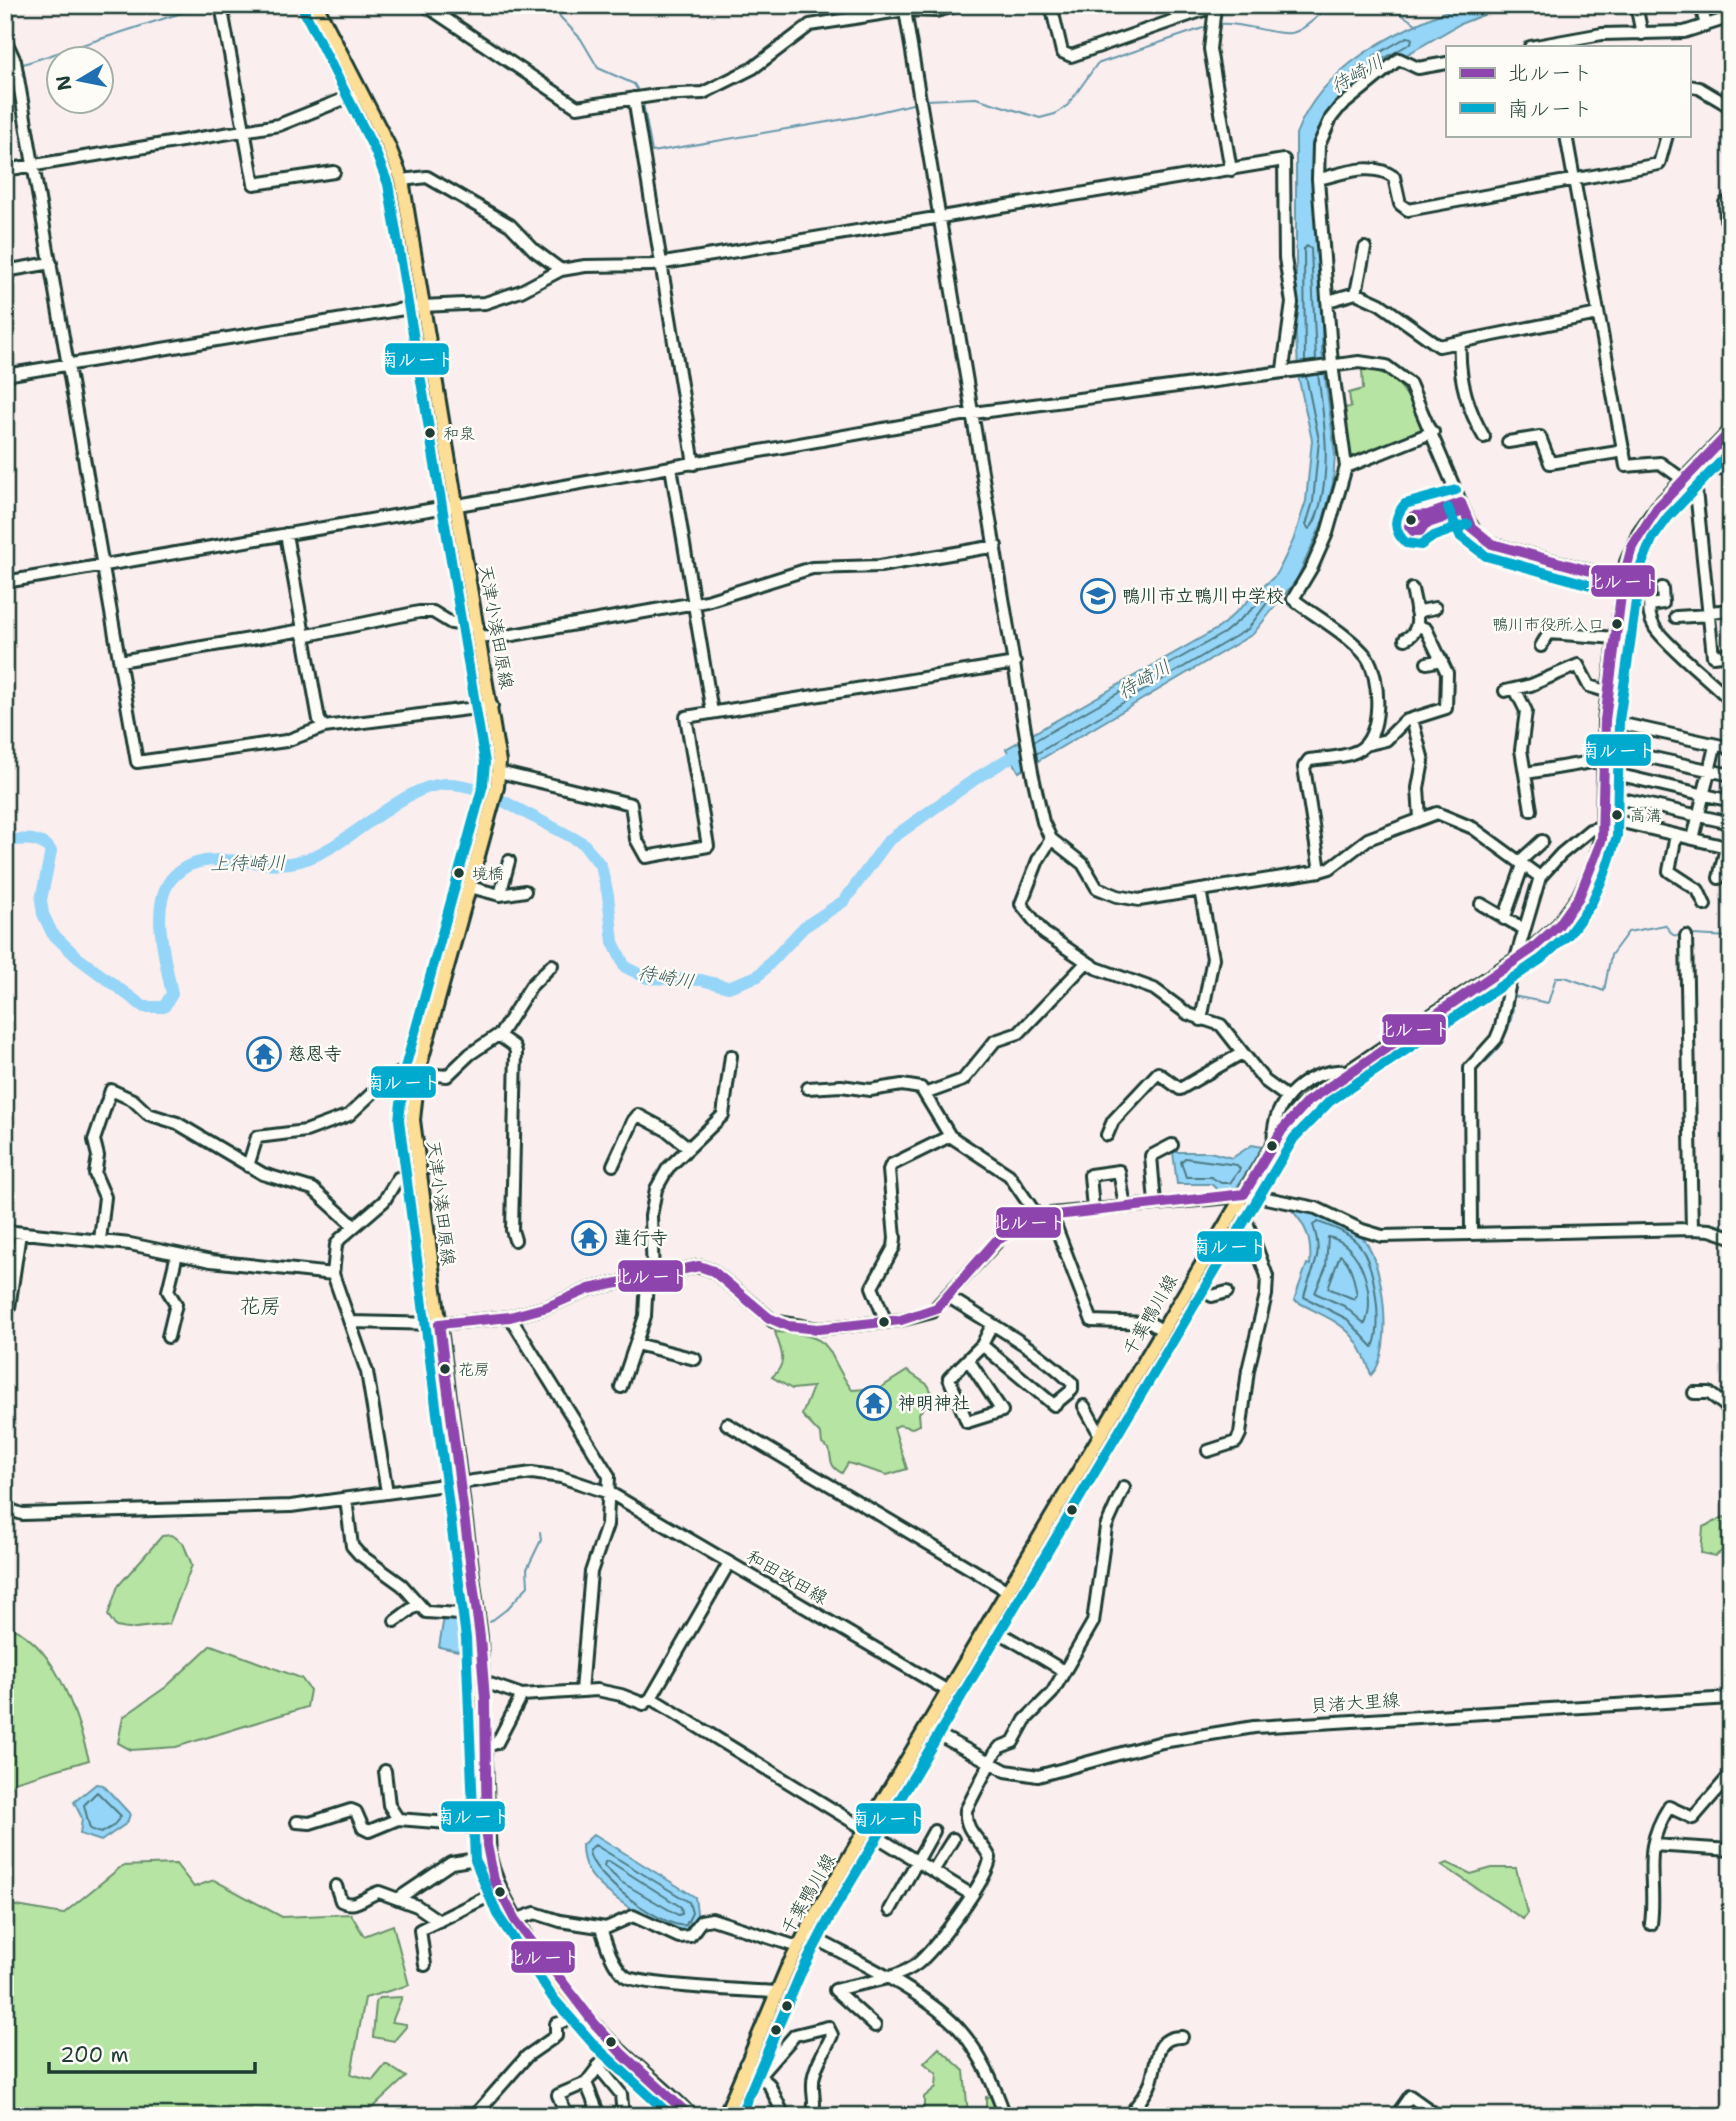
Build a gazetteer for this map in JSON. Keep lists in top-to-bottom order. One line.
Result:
{"streets":{"main road":["天津小湊田原線","千葉鴨川線"],"street":["和田改田線","貝渚大里線"]},"crossings":[["天津小湊田原線","和田改田線"],["千葉鴨川線","和田改田線"],["千葉鴨川線","貝渚大里線"]],"districts":["花房"],"water":["待崎川","上待崎川"],"places":{"other":["和泉","鴨川市役所入口","高溝","境橋","花房"],"school or university":["鴨川市立鴨川中学校"],"temple":["慈恩寺","蓮行寺","神明神社"]},"lines":["transit line 南ルート","transit line 北ルート"],"legend":["北ルート","南ルート"],"scale_bar":"200 m","north":"left"}
